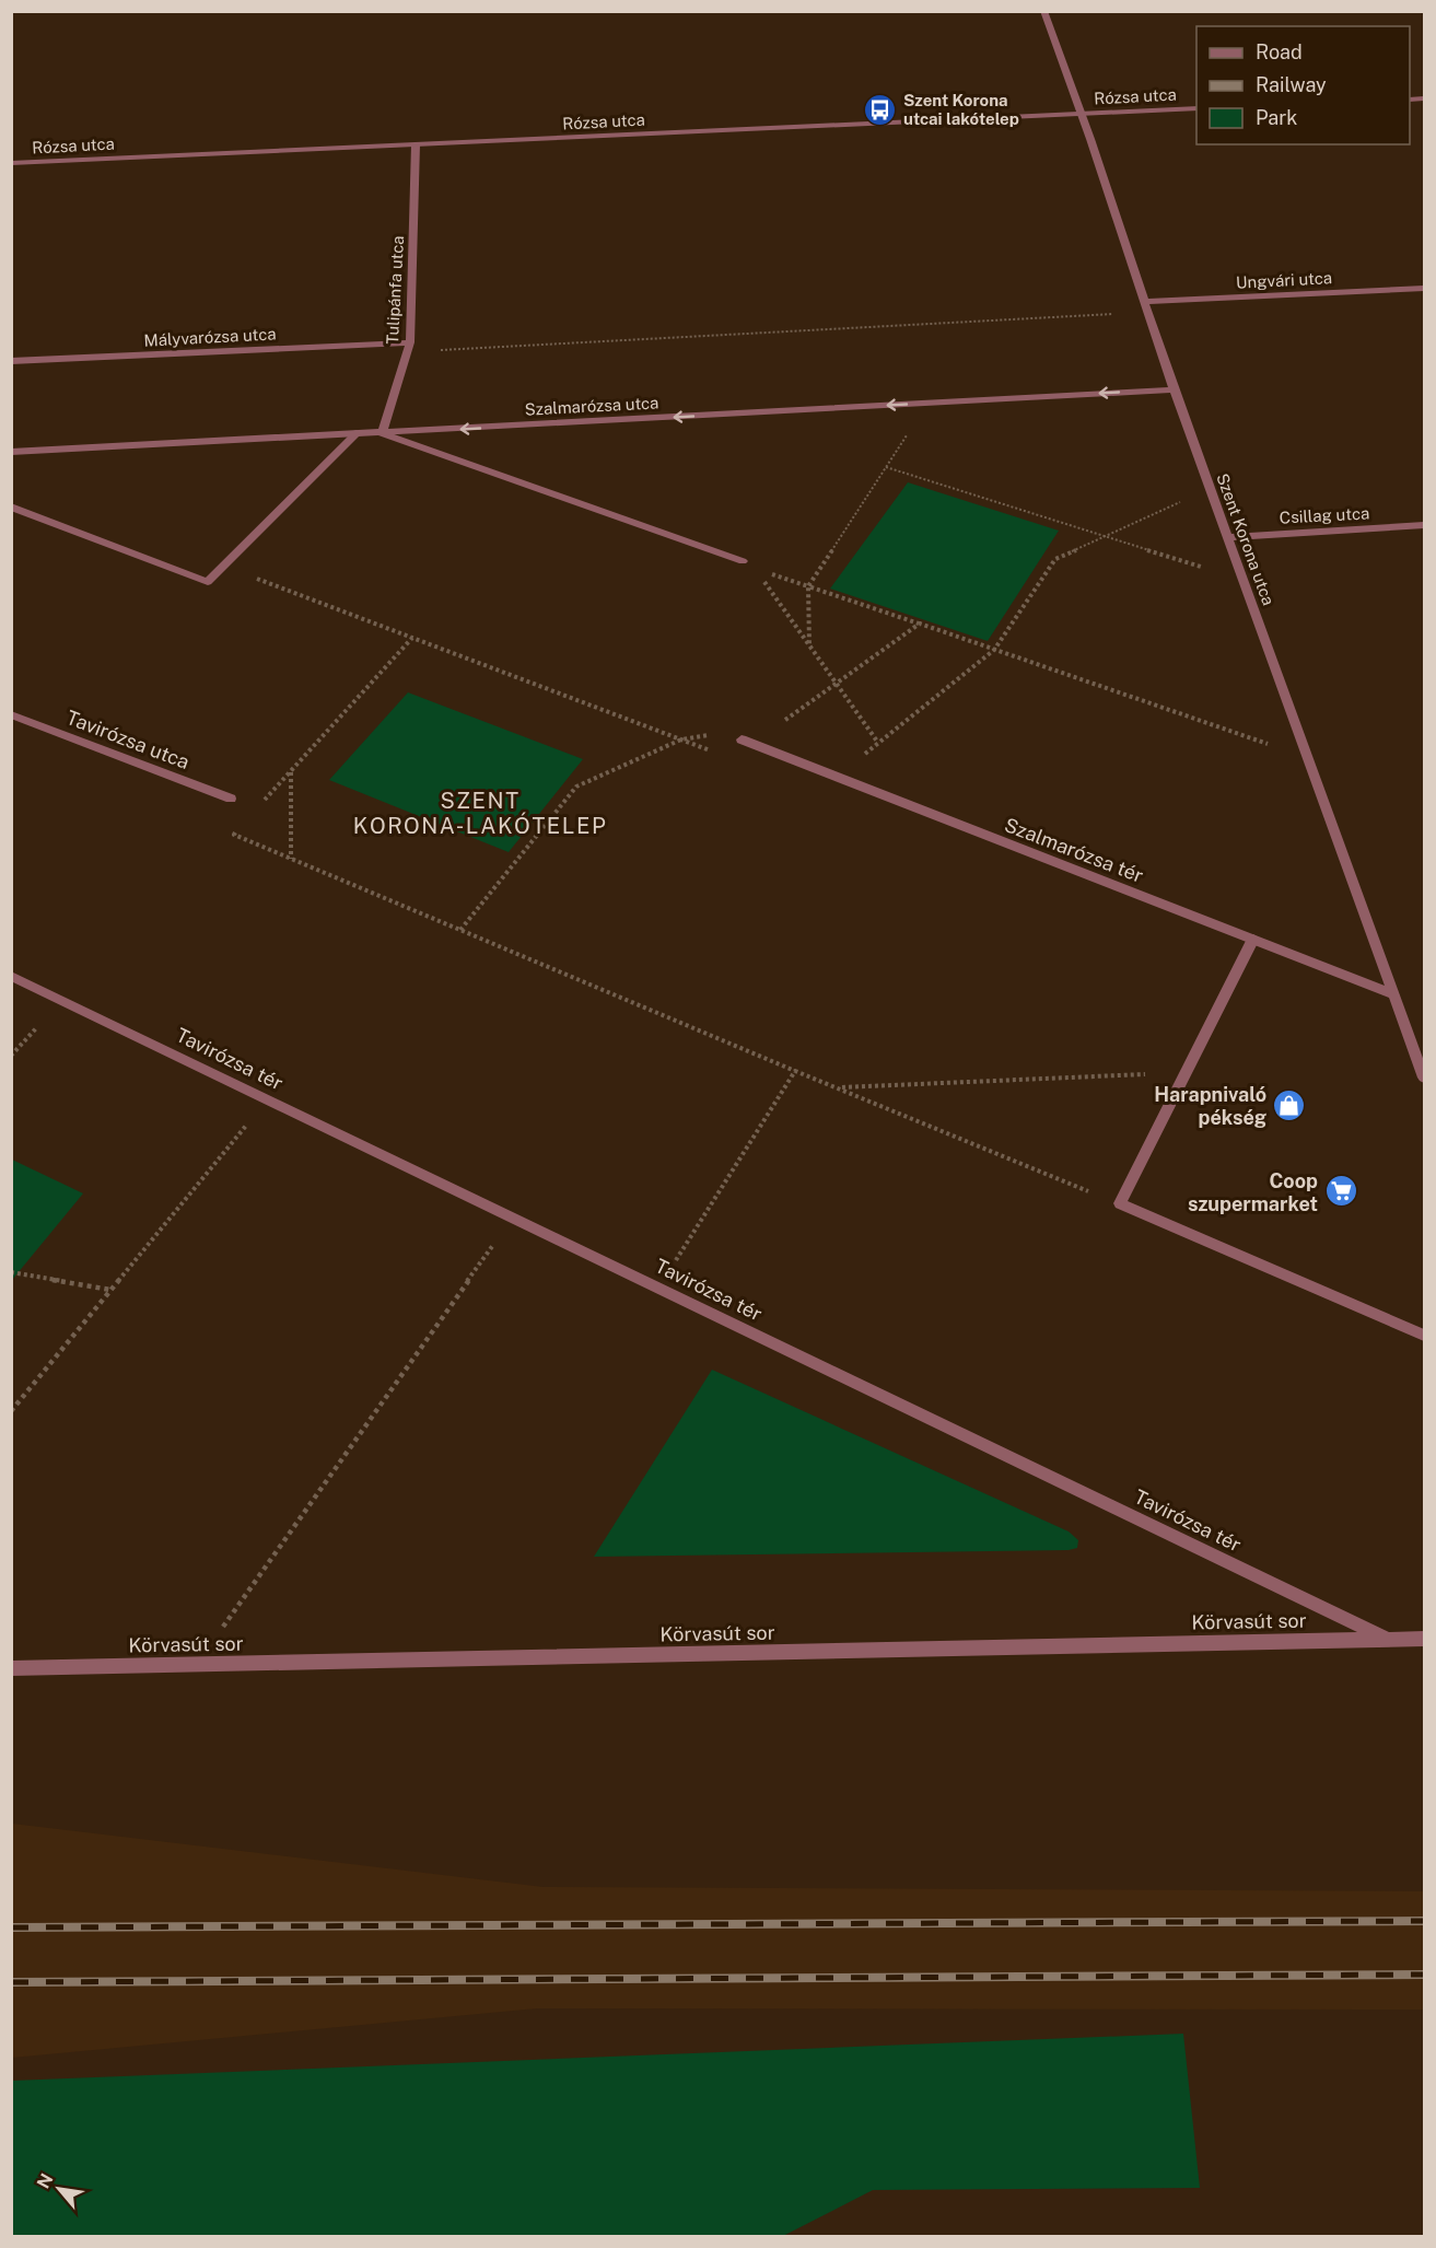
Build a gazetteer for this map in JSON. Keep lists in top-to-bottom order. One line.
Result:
{"streets":{"street":["Rózsa utca","Ungvári utca","Tulipánfa utca","Mályvarózsa utca","Szalmarózsa utca","Csillag utca","Szent Korona utca","Tavirózsa utca","Szalmarózsa tér","Tavirózsa tér","Körvasút sor"]},"crossings":[["Rózsa utca","Tulipánfa utca"],["Rózsa utca","Szent Korona utca"],["Ungvári utca","Szent Korona utca"],["Tulipánfa utca","Mályvarózsa utca"],["Tulipánfa utca","Szalmarózsa utca"],["Szalmarózsa utca","Szent Korona utca"],["Csillag utca","Szent Korona utca"],["Szent Korona utca","Szalmarózsa tér"],["Tavirózsa tér","Körvasút sor"]],"districts":["SZENT KORONA-LAKÓTELEP"],"places":{"bus stop":["Szent Korona utcai lakótelep"],"shop":["Harapnivaló pékség"],"supermarket":["Coop szupermarket"]},"legend":["Road","Railway","Park"],"north":"top left"}
